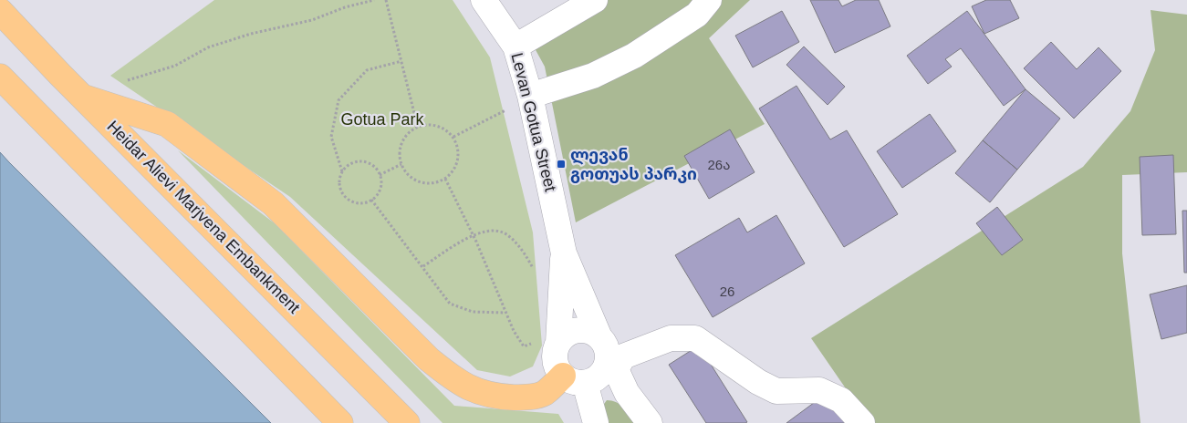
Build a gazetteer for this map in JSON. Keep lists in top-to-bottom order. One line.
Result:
{"streets":{"highway":["Heidar Alievi Marjvena Embankment"],"street":["Levan Gotua Street"]},"parks":["Gotua Park"],"places":{"transit":["ლევან გოთუას პარკი"]},"house_numbers":["26ა","26"]}
